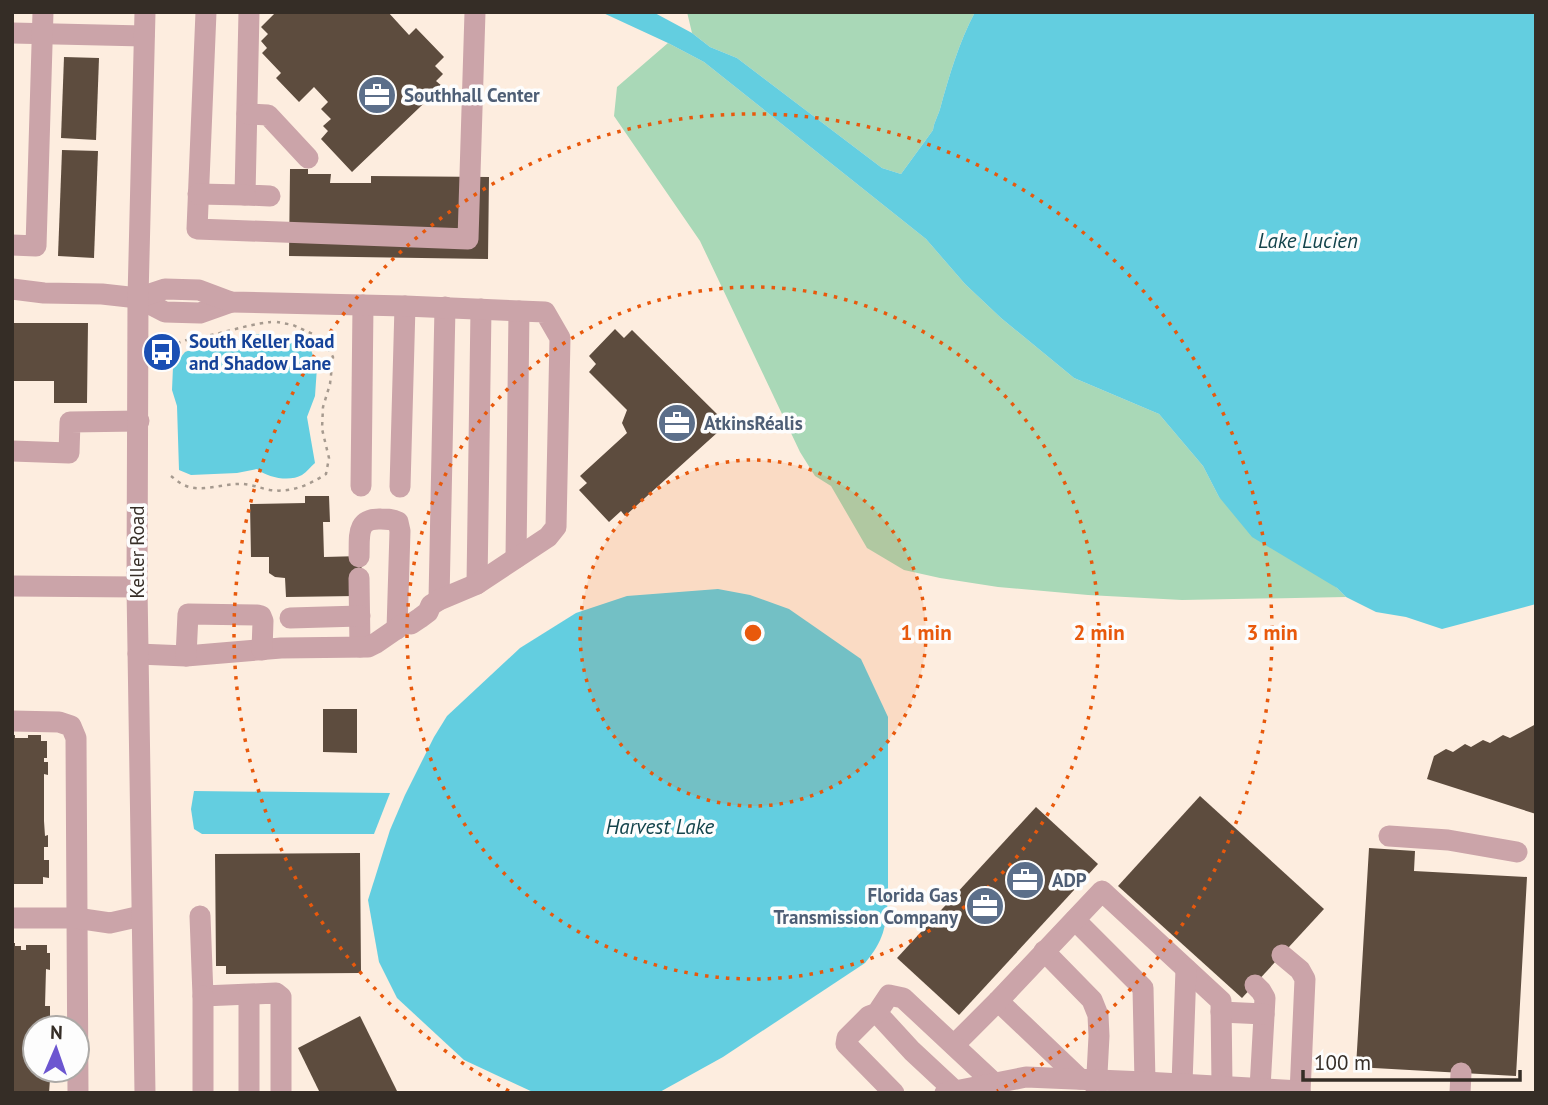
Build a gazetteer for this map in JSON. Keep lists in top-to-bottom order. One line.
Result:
{"streets":{"street":["Keller Road"]},"water":["Lake Lucien","Harvest Lake"],"places":{"office":["Southhall Center","AtkinsRéalis","ADP","Florida Gas Transmission Company"],"bus stop":["South Keller Road and Shadow Lane"]},"scale_bar":"100 m","north":"top","rings":["1 min","2 min","3 min"]}
